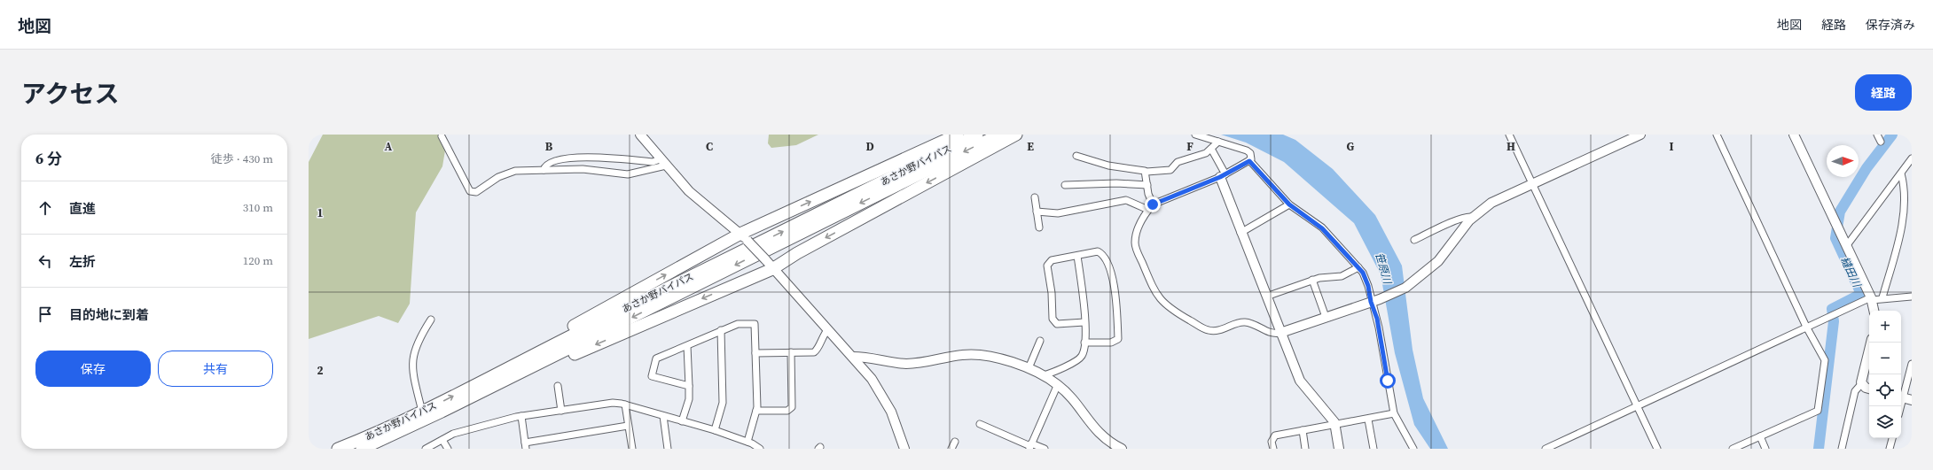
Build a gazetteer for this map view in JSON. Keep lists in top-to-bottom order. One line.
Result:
{"streets":{"highway":["あさか野バイパス"]},"water":["笹原川","縫田川"],"north":"right","page":{"header":"地図","nav":["地図","経路","保存済み"],"title":"アクセス","buttons":["経路",["保存","共有"]],"heading":["6 分","徒歩 · 430 m"],"list":[["直進","310 m"],["左折","120 m"],"目的地に到着"],"map_buttons":["+","−"]},"grid":{"columns":["A","B","C","D","E","F","G","H","I"],"rows":["1","2"]}}
